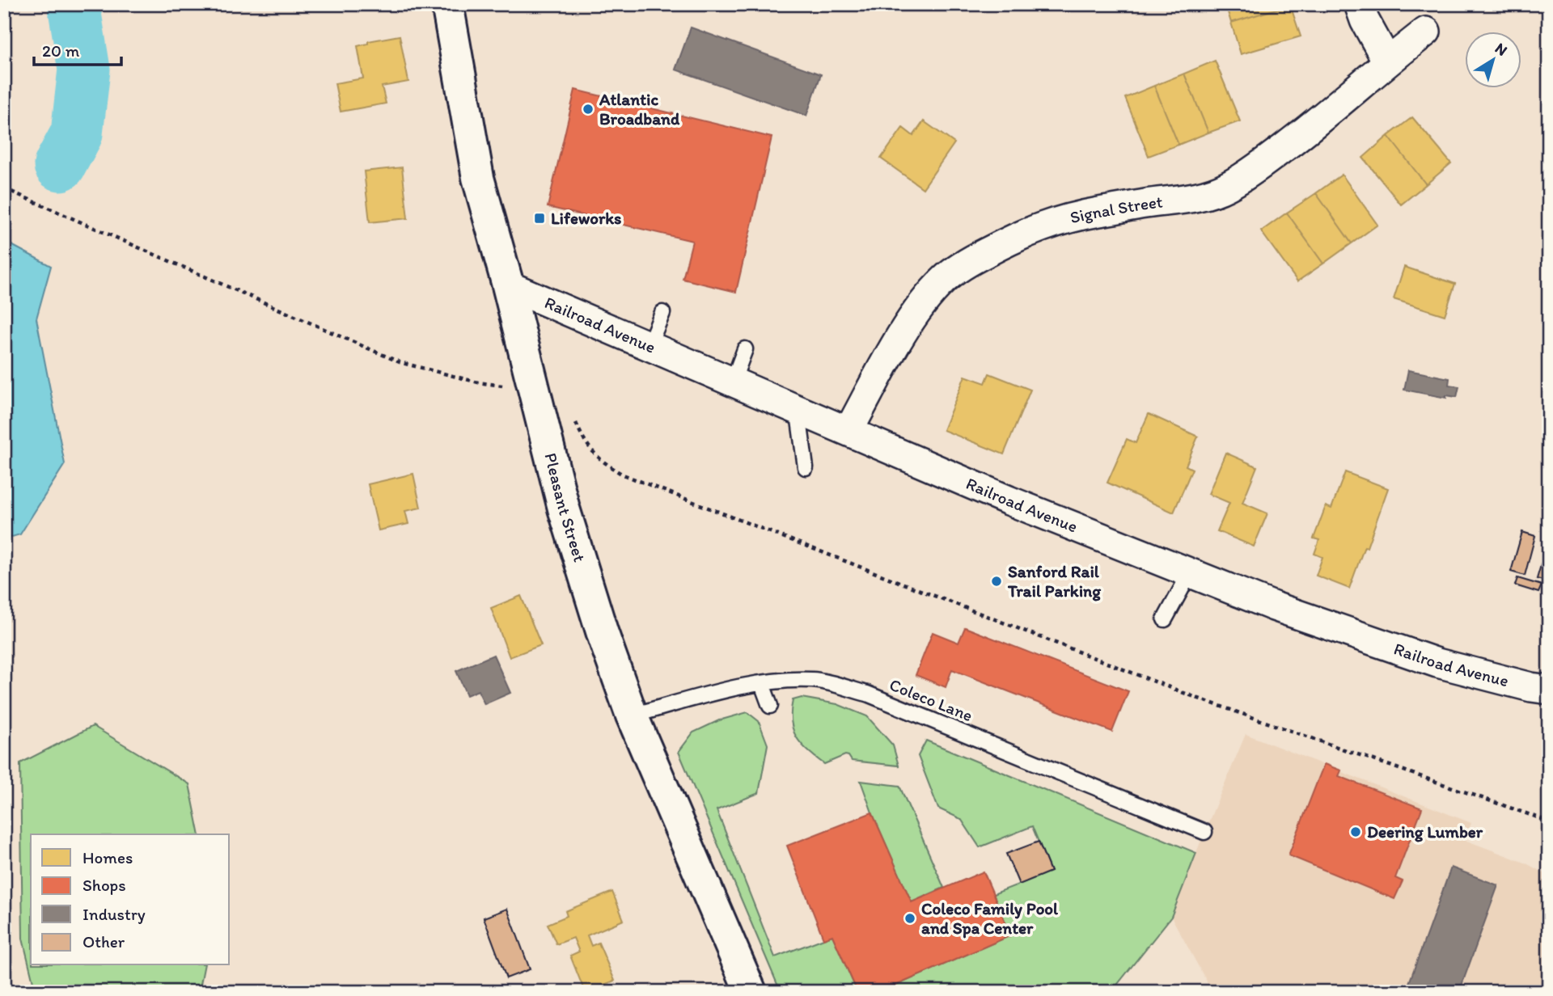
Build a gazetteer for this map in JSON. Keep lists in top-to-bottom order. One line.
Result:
{"streets":{"main road":["Pleasant Street"],"street":["Signal Street","Railroad Avenue"],"lane":["Coleco Lane"]},"crossings":[["Signal Street","Railroad Avenue"],["Railroad Avenue","Pleasant Street"],["Pleasant Street","Coleco Lane"]],"places":{"other":["Atlantic Broadband","Sanford Rail Trail Parking","Deering Lumber","Coleco Family Pool and Spa Center"],"transit":["Lifeworks"]},"legend":["Homes","Shops","Industry","Other"],"scale_bar":"20 m","north":"top right"}
